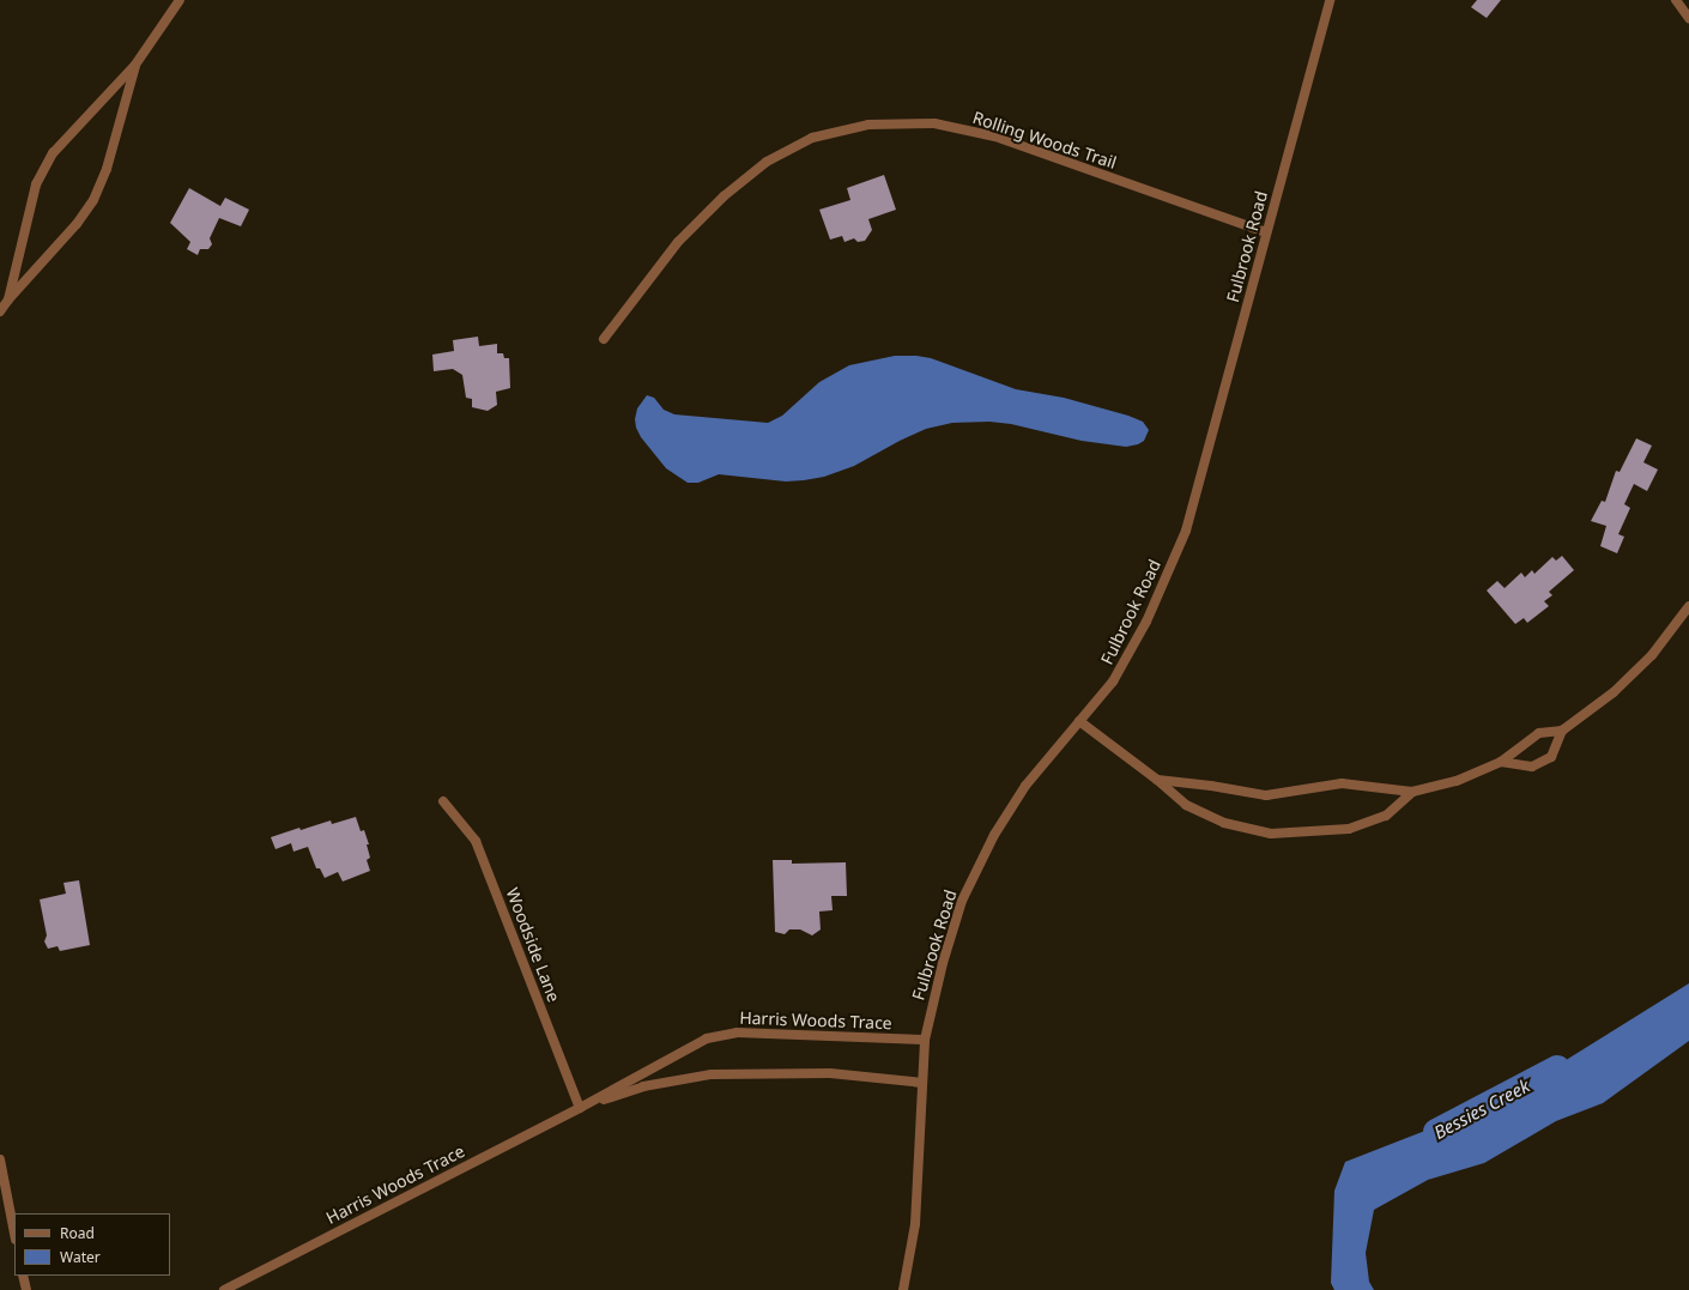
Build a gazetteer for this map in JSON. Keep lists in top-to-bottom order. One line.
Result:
{"streets":{"street":["Rolling Woods Trail","Fulbrook Road","Woodside Lane","Harris Woods Trace"]},"crossings":[["Rolling Woods Trail","Fulbrook Road"],["Fulbrook Road","Harris Woods Trace"],["Woodside Lane","Harris Woods Trace"]],"water":["Bessies Creek"],"legend":["Road","Water"]}
